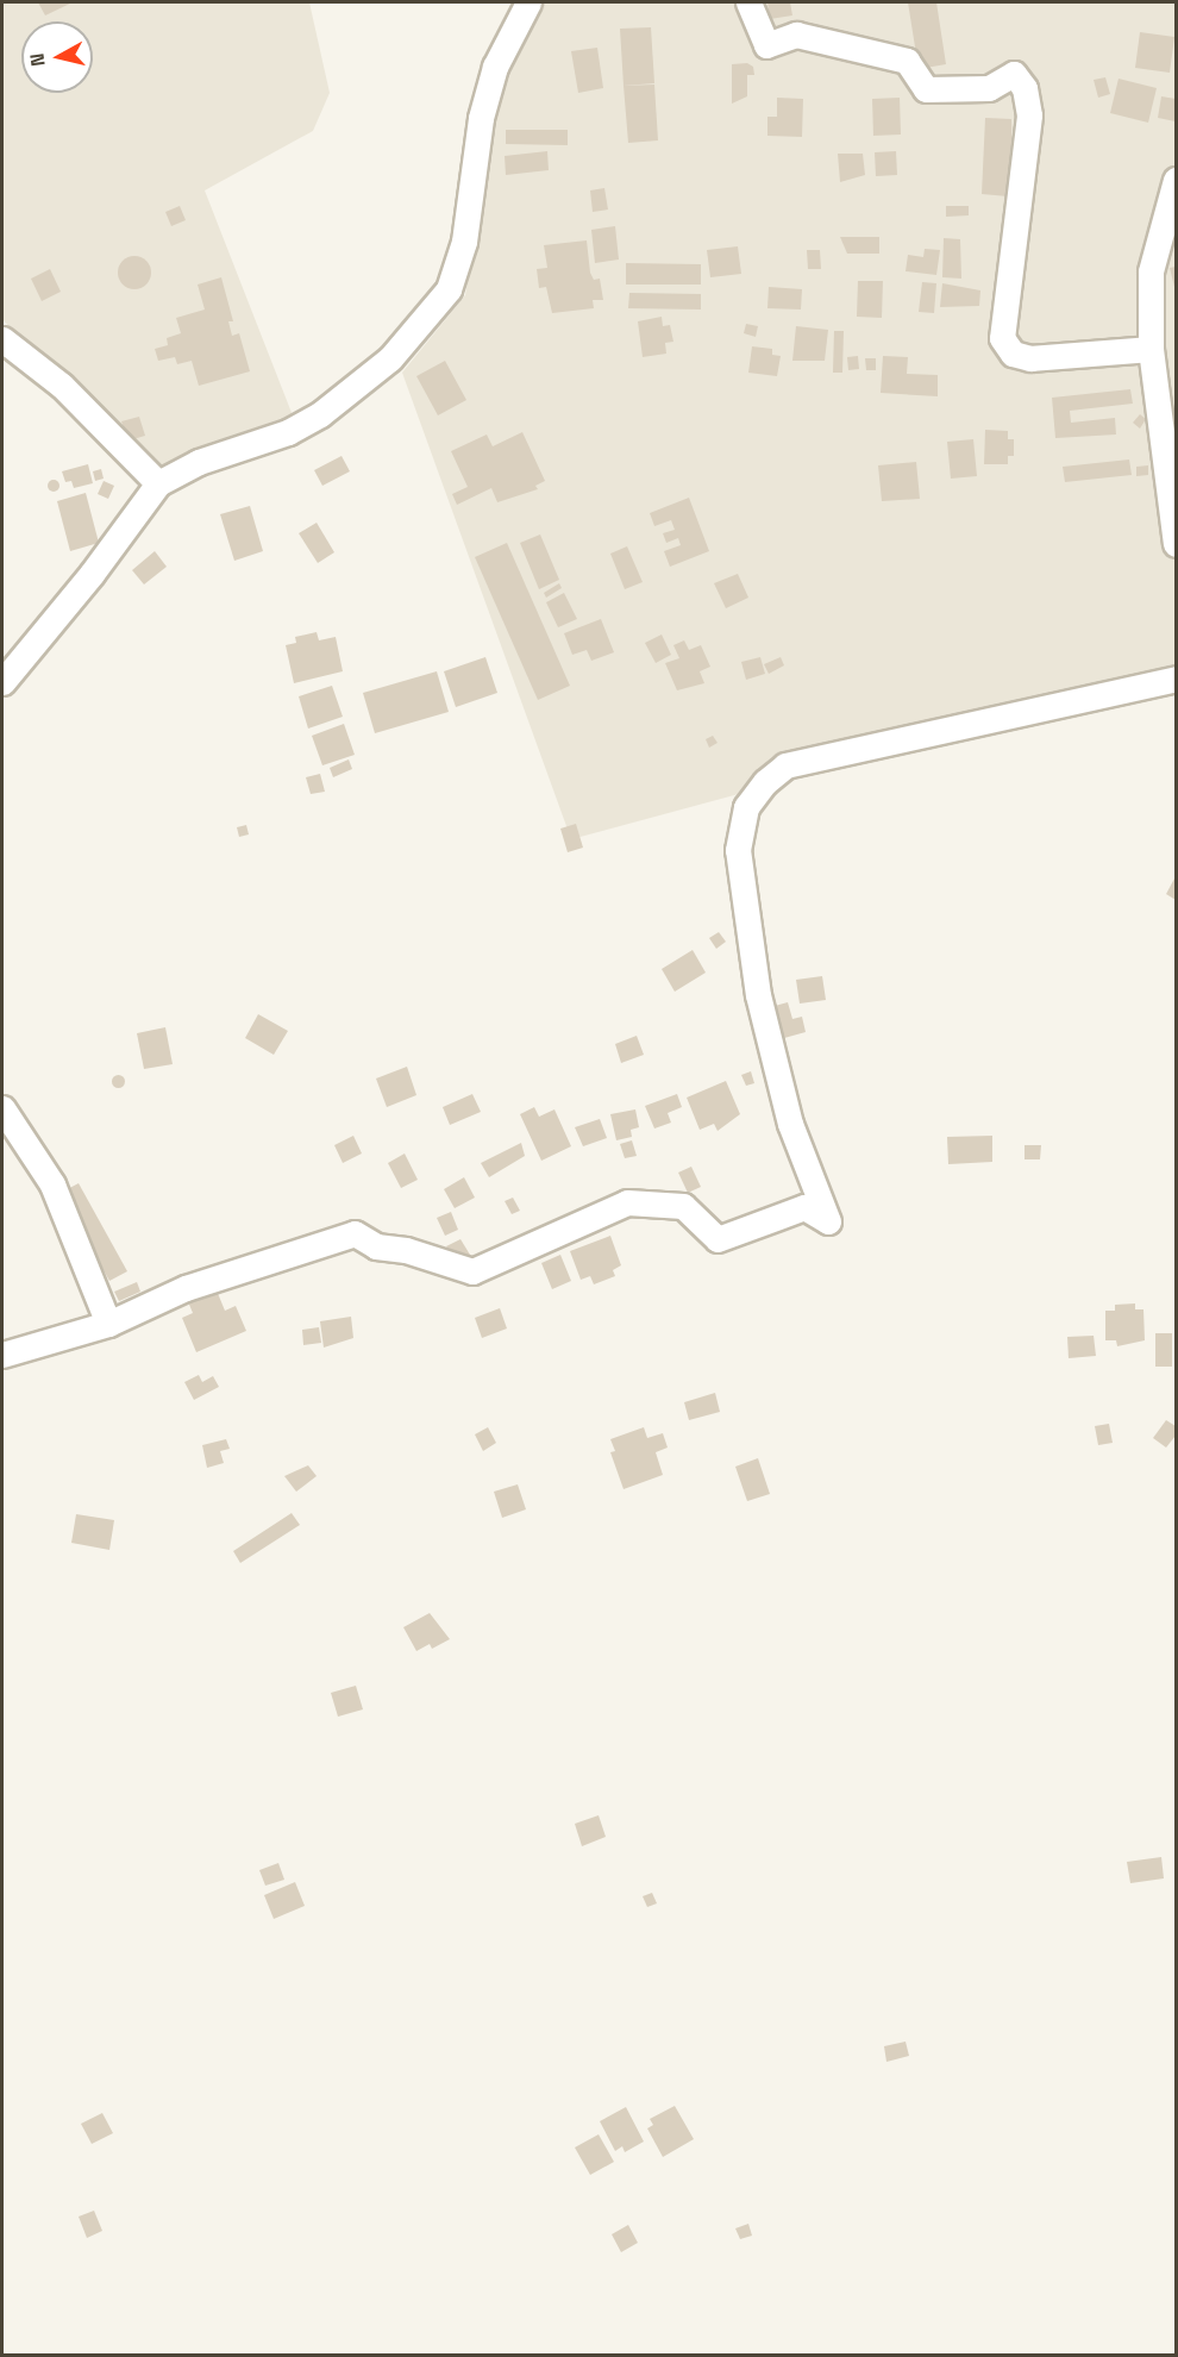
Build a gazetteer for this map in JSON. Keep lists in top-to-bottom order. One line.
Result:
{"north":"left"}
